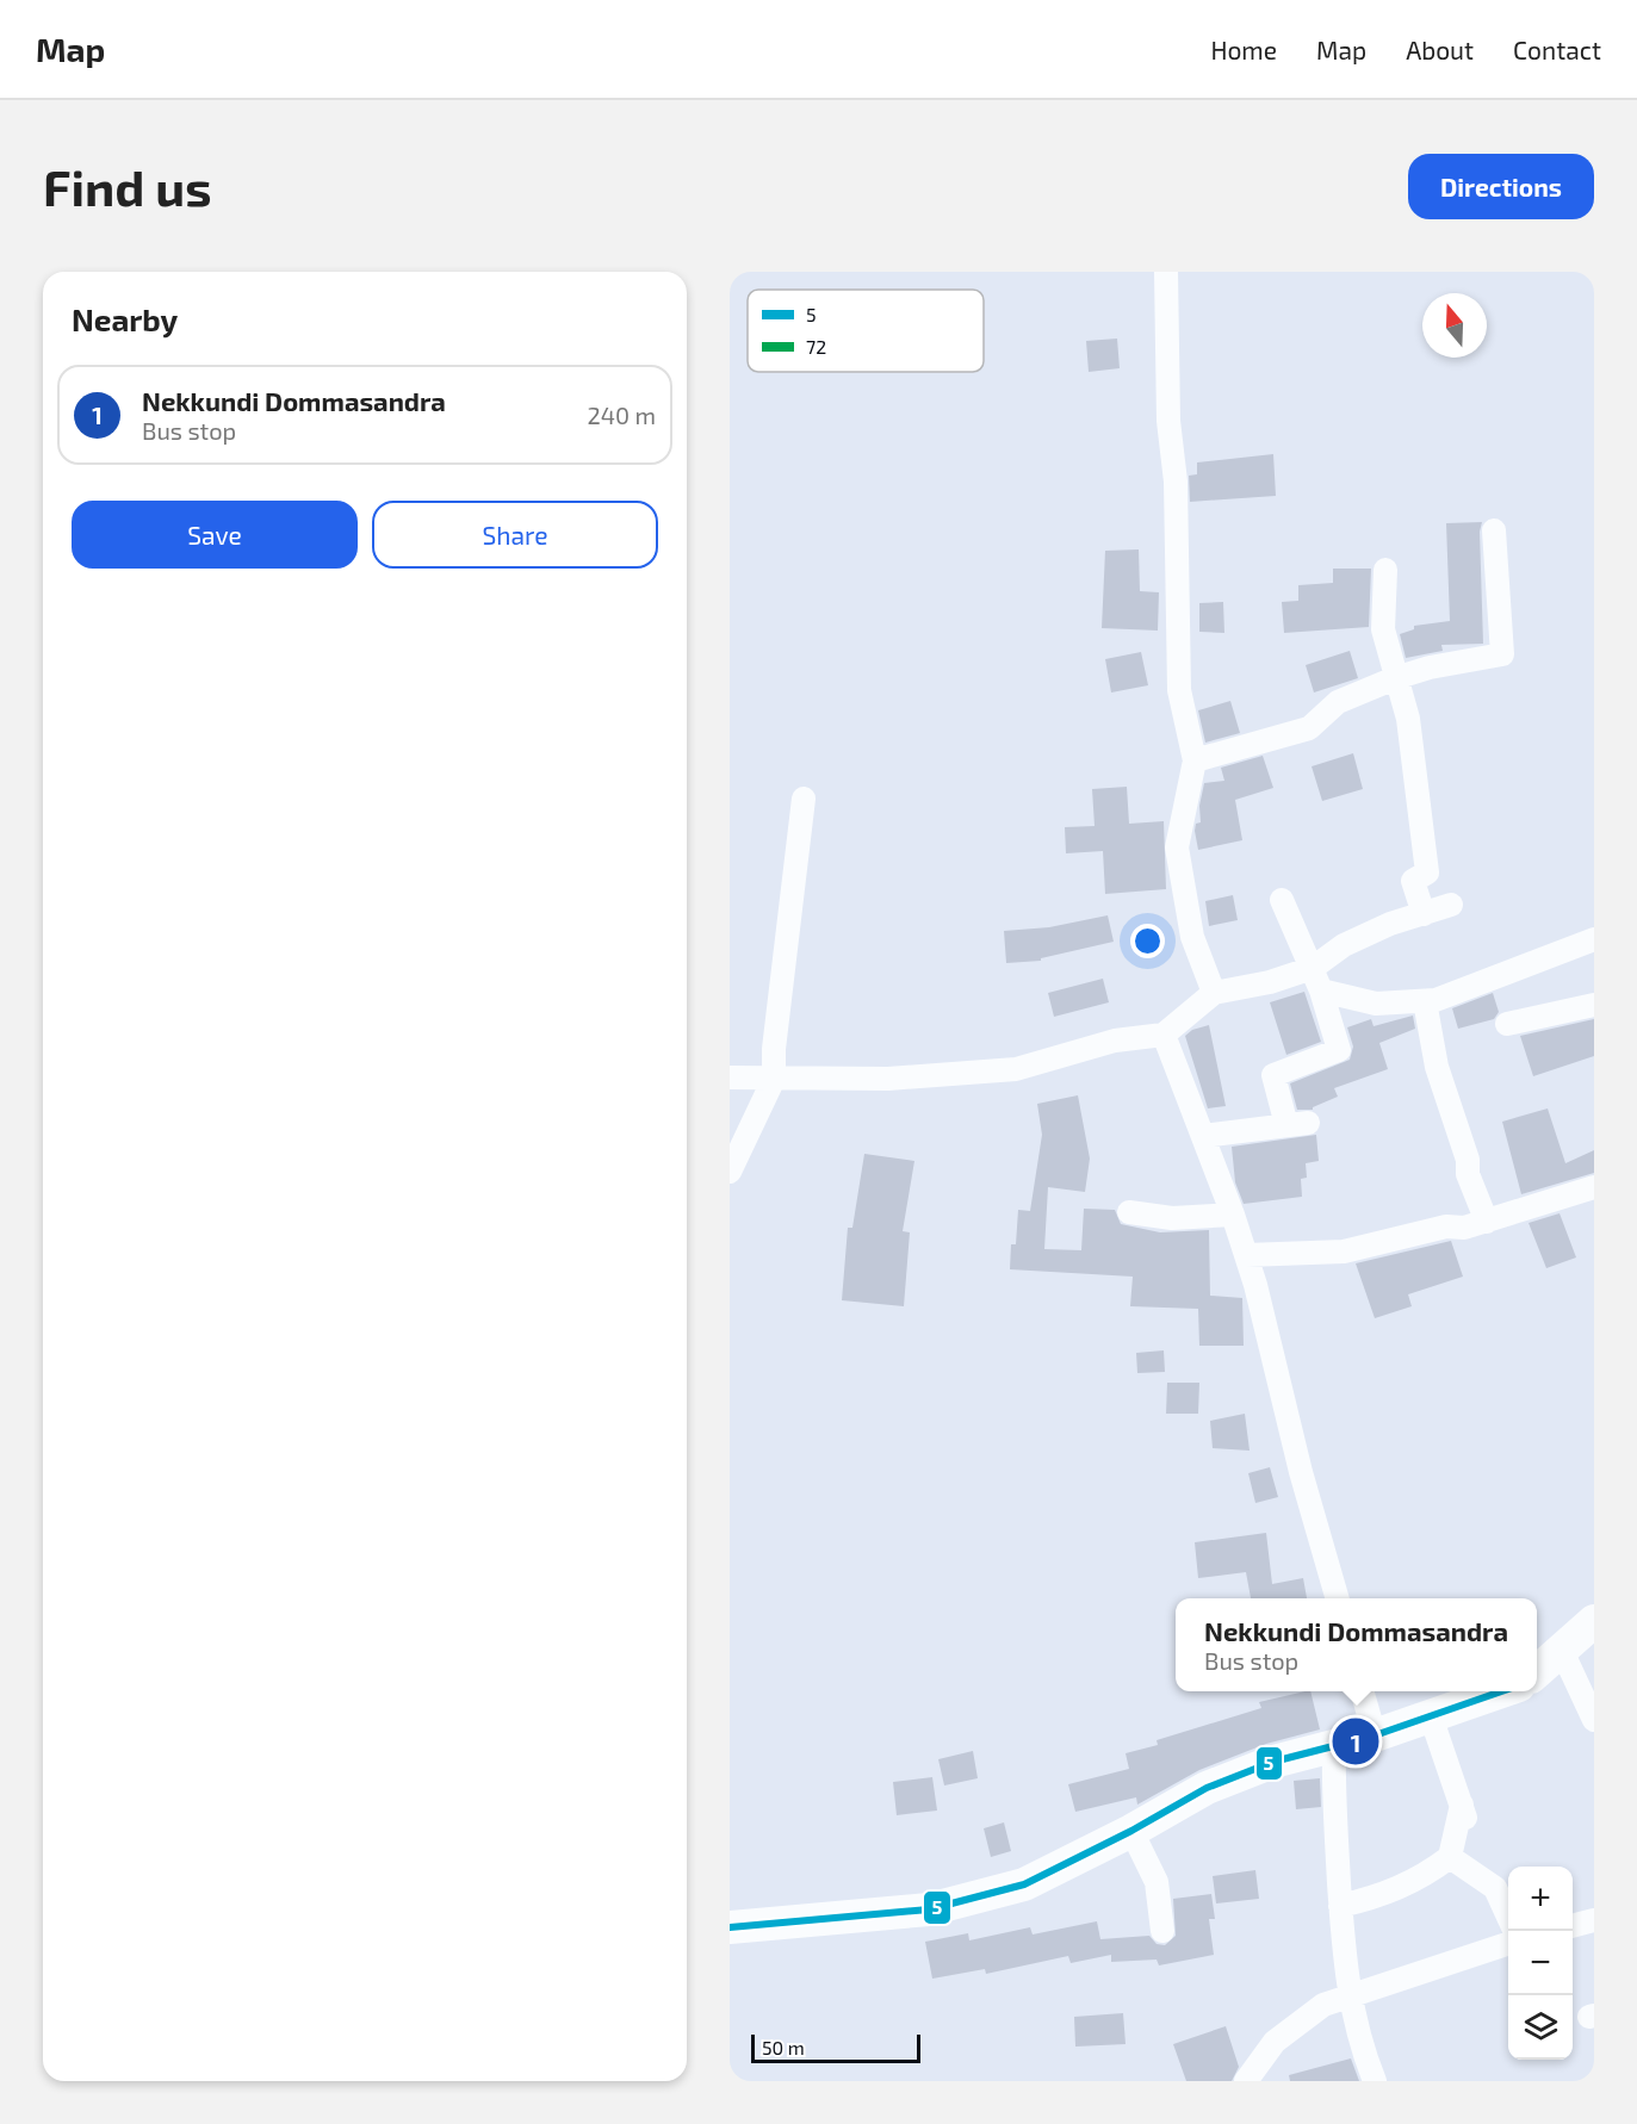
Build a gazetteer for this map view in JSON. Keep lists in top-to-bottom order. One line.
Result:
{"lines":["transit line 5"],"legend":["5","72"],"scale_bar":"50 m","north":"top","page":{"header":"Map","nav":["Home","Map","About","Contact"],"buttons":["Directions",["Save","Share"]],"title":"Find us","heading":"Nearby","list":[{"mark":"1","name":"Nekkundi Dommasandra","note":"Bus stop","value":"240 m"}],"popup":["Nekkundi Dommasandra","Bus stop"],"pins":"1","map_buttons":["+","−"],"scale":"50 m"}}
